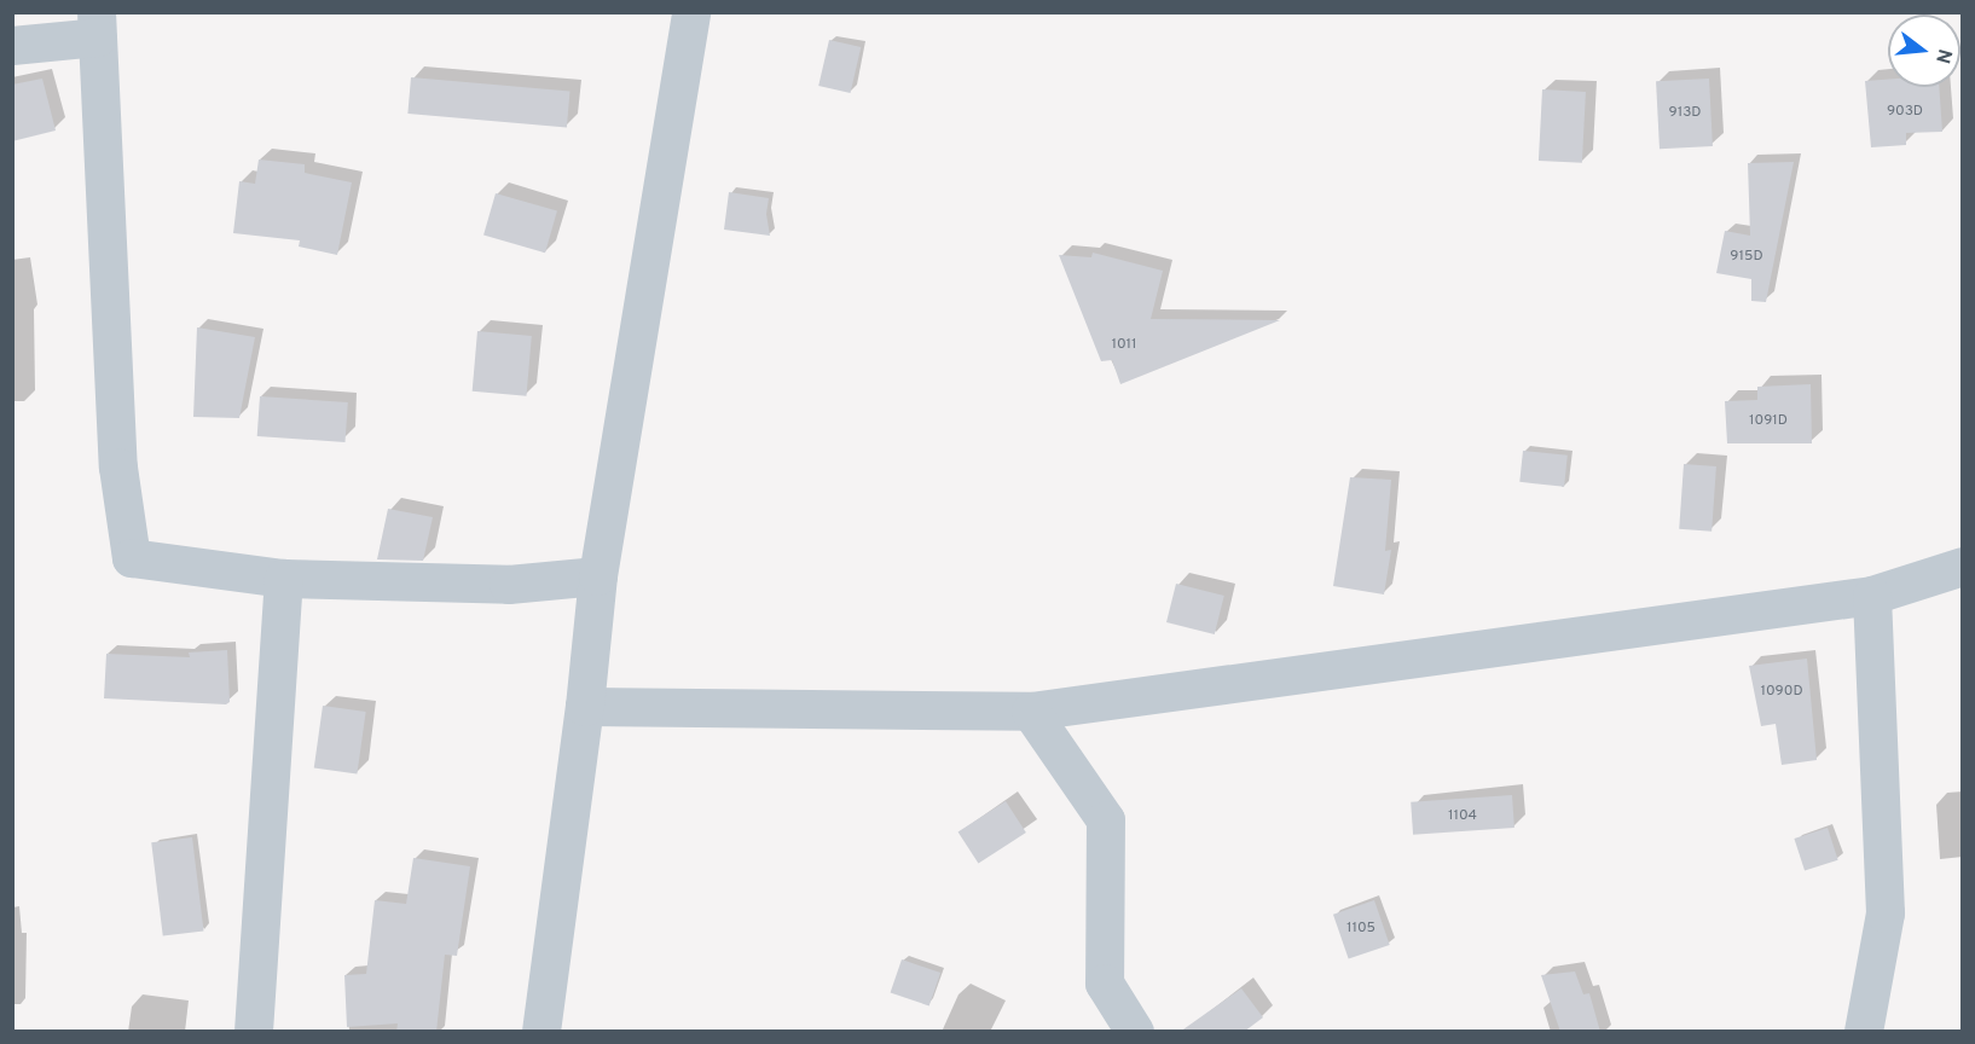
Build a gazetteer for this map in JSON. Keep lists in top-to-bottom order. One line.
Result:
{"house_numbers":["903D","913D","915D","1011","1091D","1090D","1104","1105"],"north":"right"}
